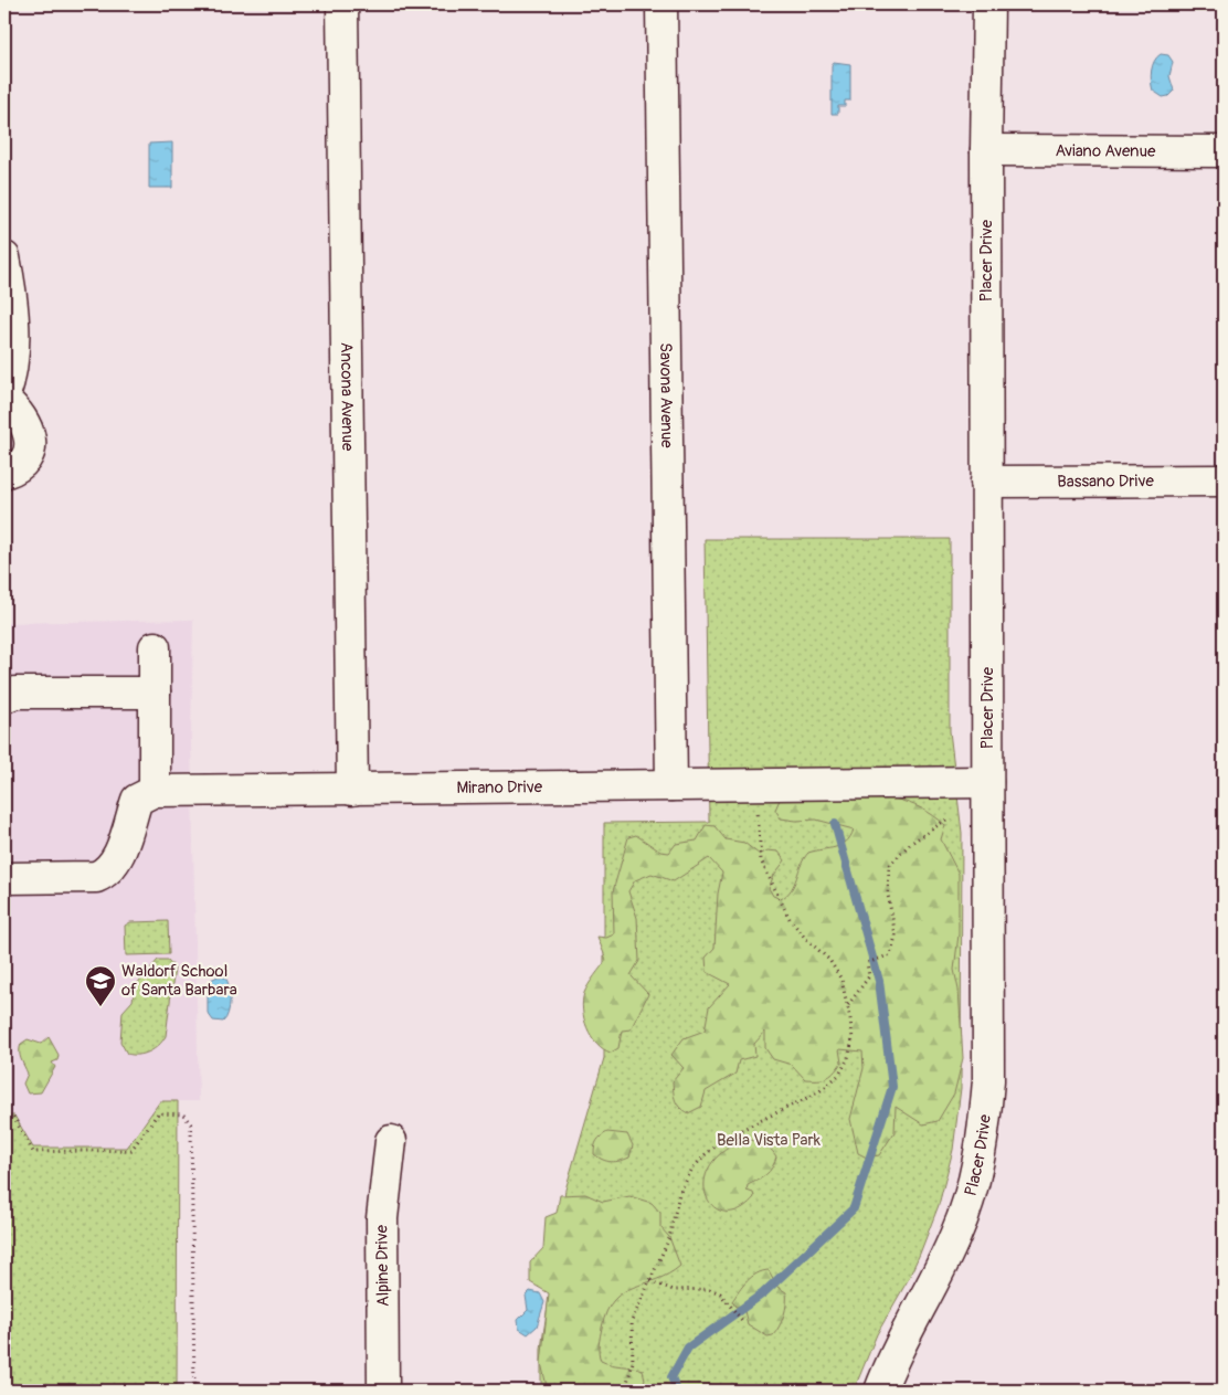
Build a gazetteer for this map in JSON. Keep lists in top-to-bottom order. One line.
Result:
{"streets":{"street":["Aviano Avenue","Placer Drive","Savona Avenue","Ancona Avenue","Bassano Drive","Mirano Drive","Alpine Drive"]},"crossings":[["Aviano Avenue","Placer Drive"],["Placer Drive","Bassano Drive"],["Placer Drive","Mirano Drive"],["Savona Avenue","Mirano Drive"],["Ancona Avenue","Mirano Drive"]],"parks":["Bella Vista Park"],"places":{"school or university":["Waldorf School of Santa Barbara"]}}
